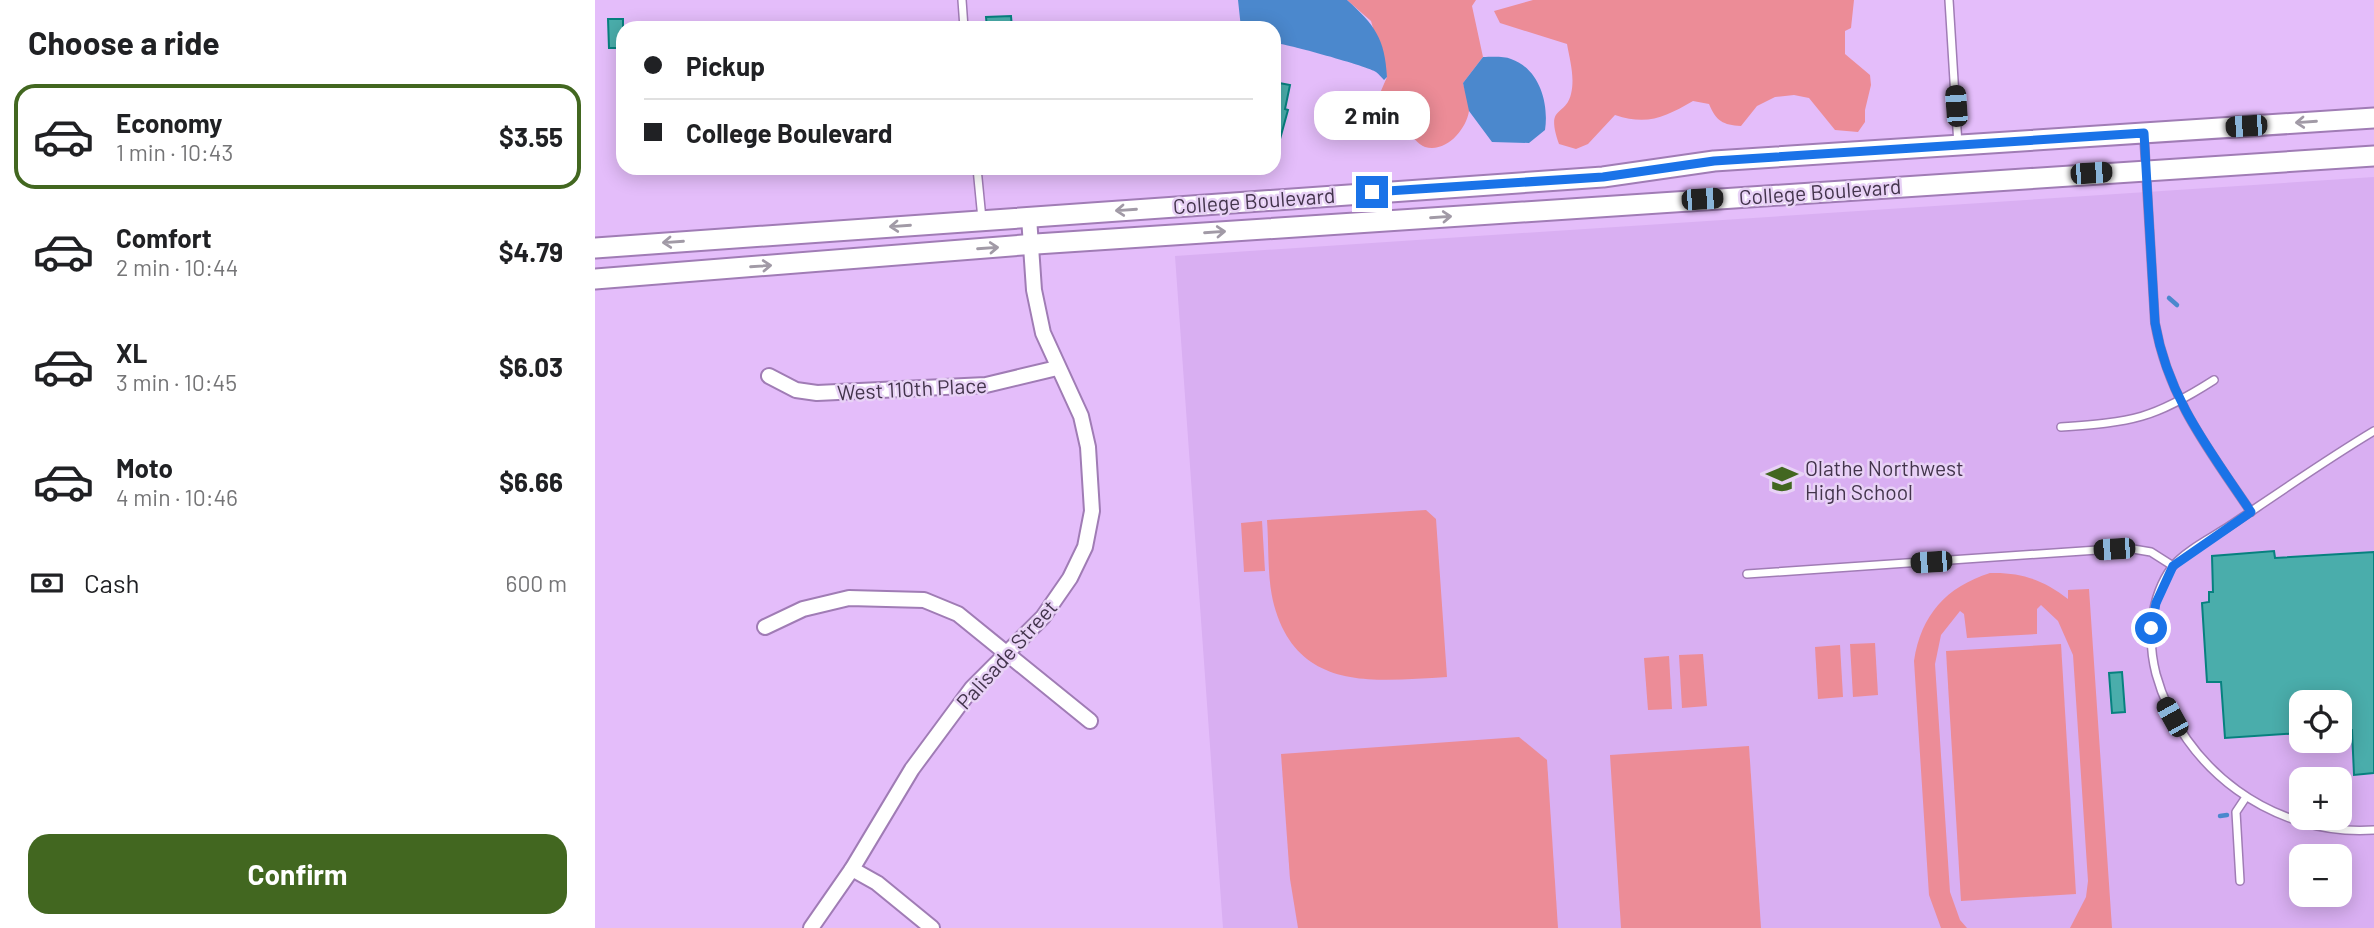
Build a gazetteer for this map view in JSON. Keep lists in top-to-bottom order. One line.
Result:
{"streets":{"main road":["College Boulevard"],"street":["West 110th Place","Palisade Street"]},"crossings":[["College Boulevard","Palisade Street"],["West 110th Place","Palisade Street"]],"places":{"school or university":["Olathe Northwest High School"]},"page":{"heading":"Choose a ride","banner":["Pickup","College Boulevard"],"list":[{"name":"Economy","note":"1 min · 10:43","value":"$3.55"},{"name":"Comfort","note":"2 min · 10:44","value":"$4.79"},{"name":"XL","note":"3 min · 10:45","value":"$6.03"},{"name":"Moto","note":"4 min · 10:46","value":"$6.66"}],"bubble":"2 min","pay":["Cash","600 m"],"map_buttons":["+","−"],"buttons":"Confirm"}}
